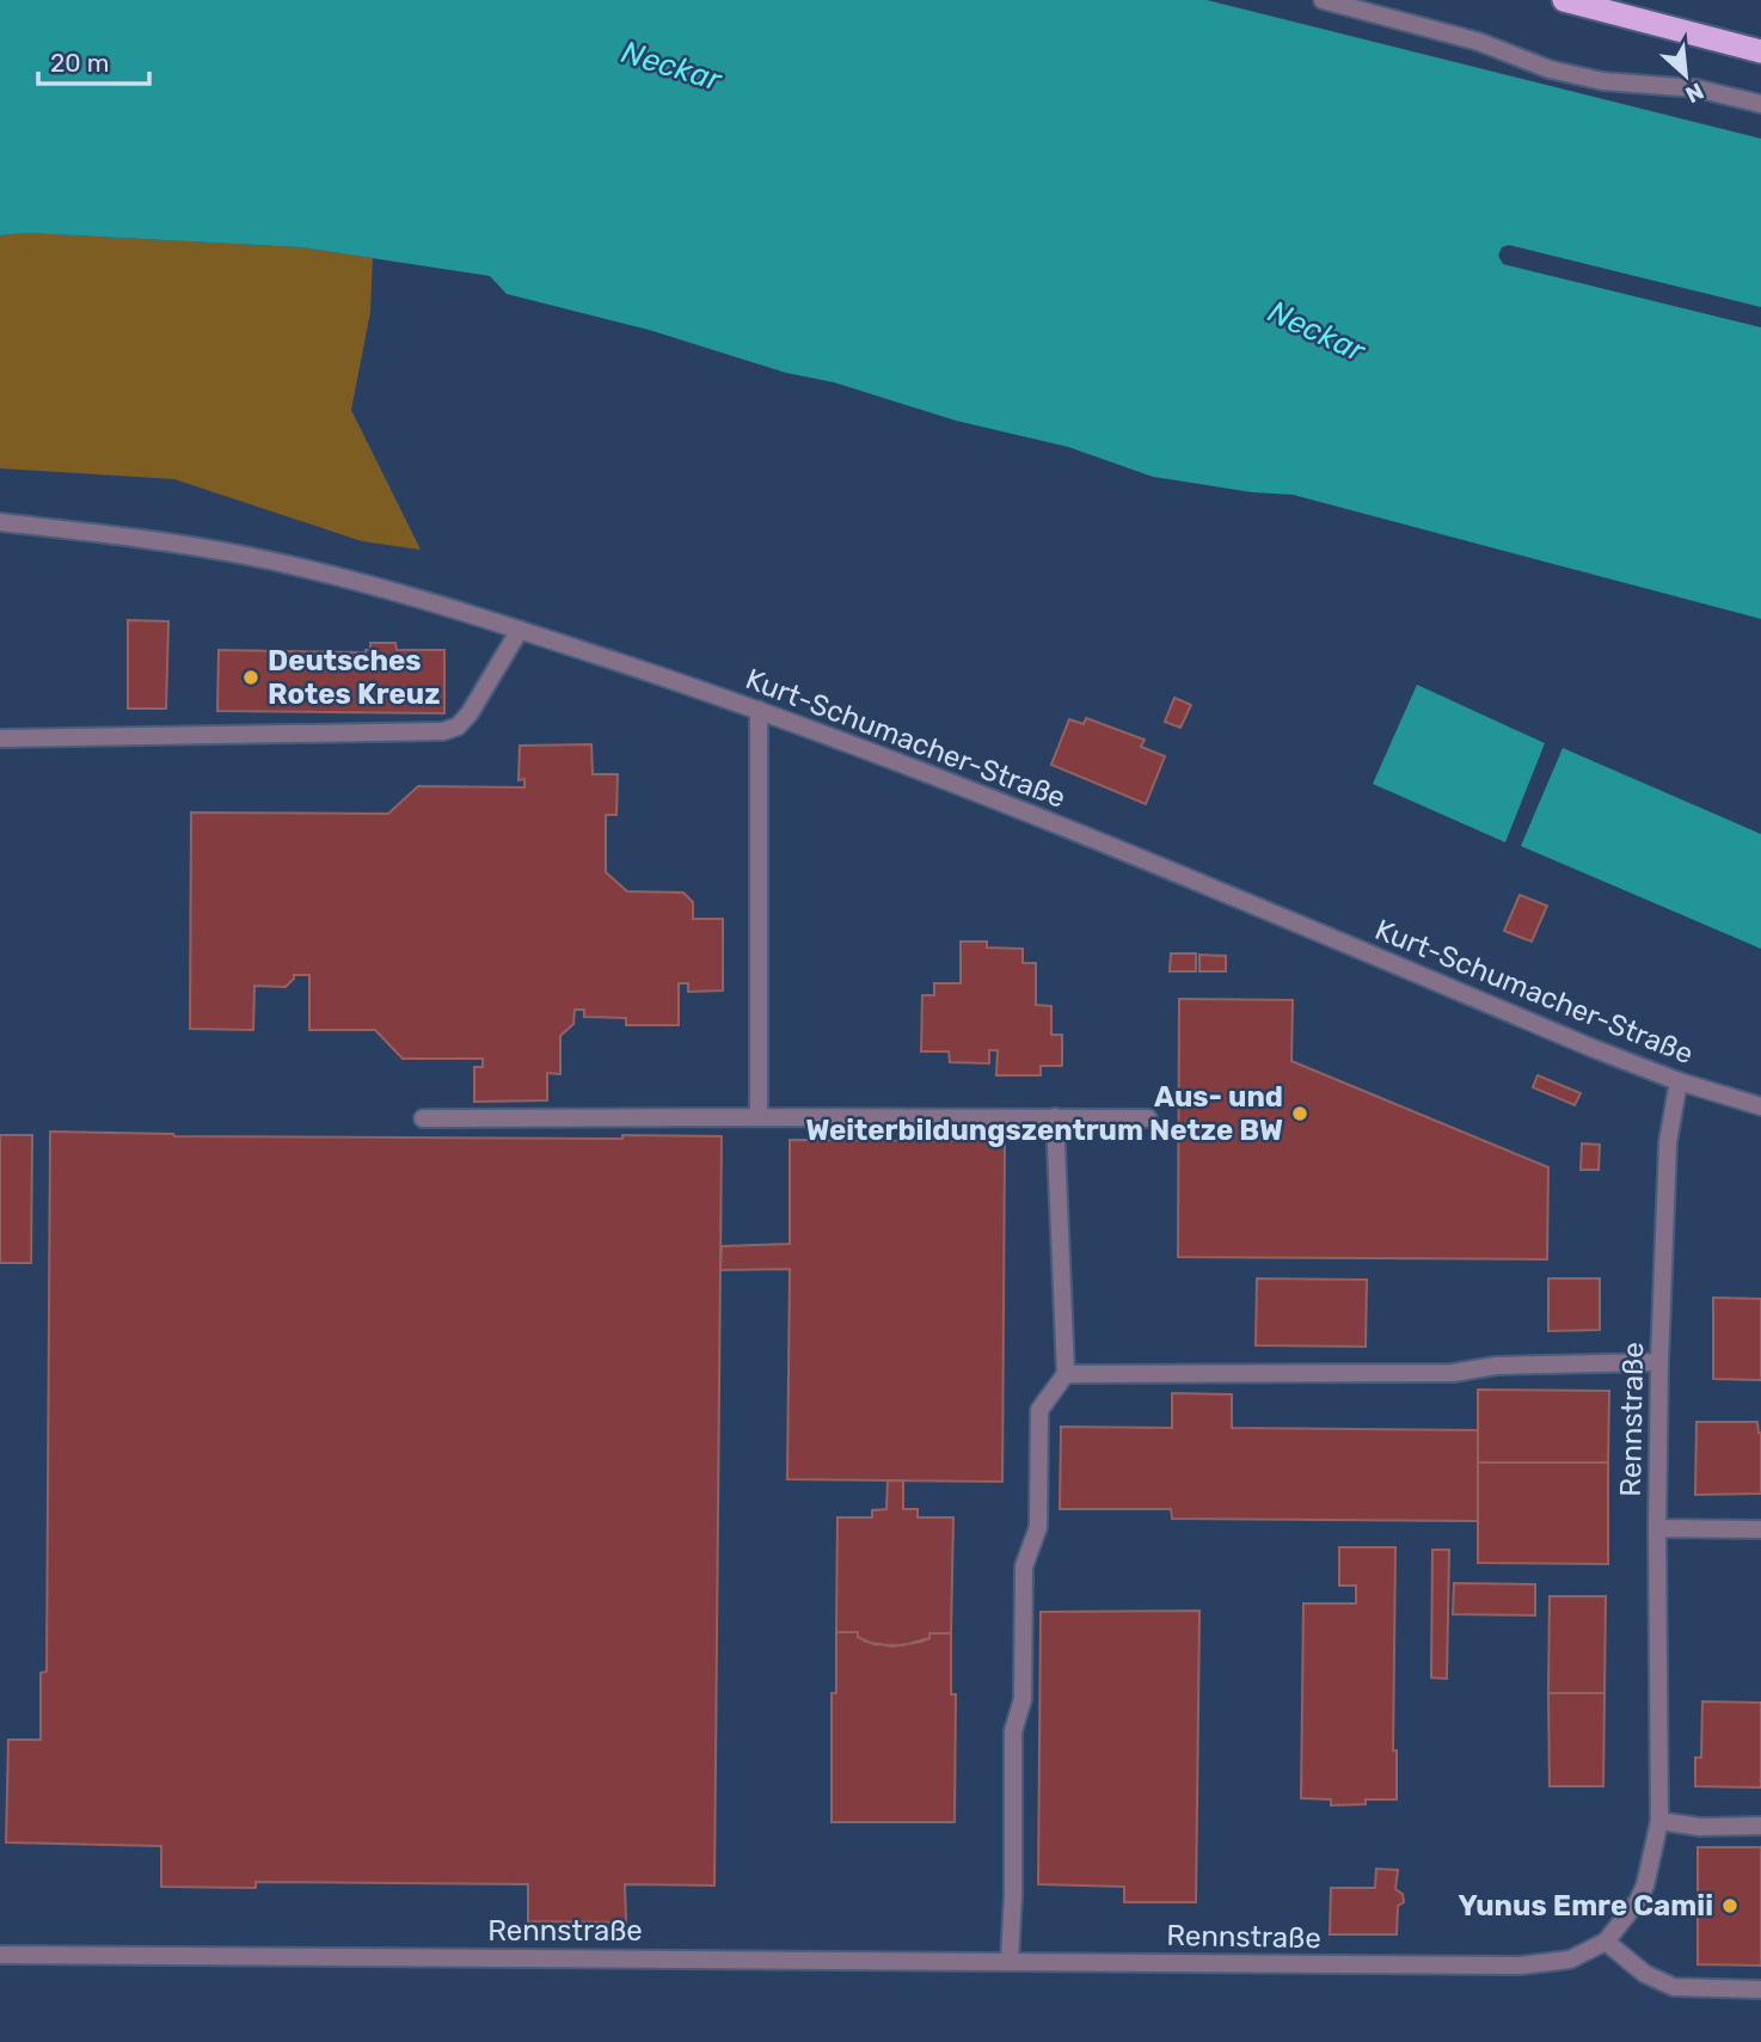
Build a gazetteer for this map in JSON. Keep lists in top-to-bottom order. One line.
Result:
{"streets":{"street":["Kurt-Schumacher-Straße","Rennstraße"]},"crossings":[["Kurt-Schumacher-Straße","Rennstraße"]],"water":["Neckar"],"places":["Deutsches Rotes Kreuz","Aus- und Weiterbildungszentrum Netze BW","Yunus Emre Camii"],"scale_bar":"20 m","north":"bottom right"}
